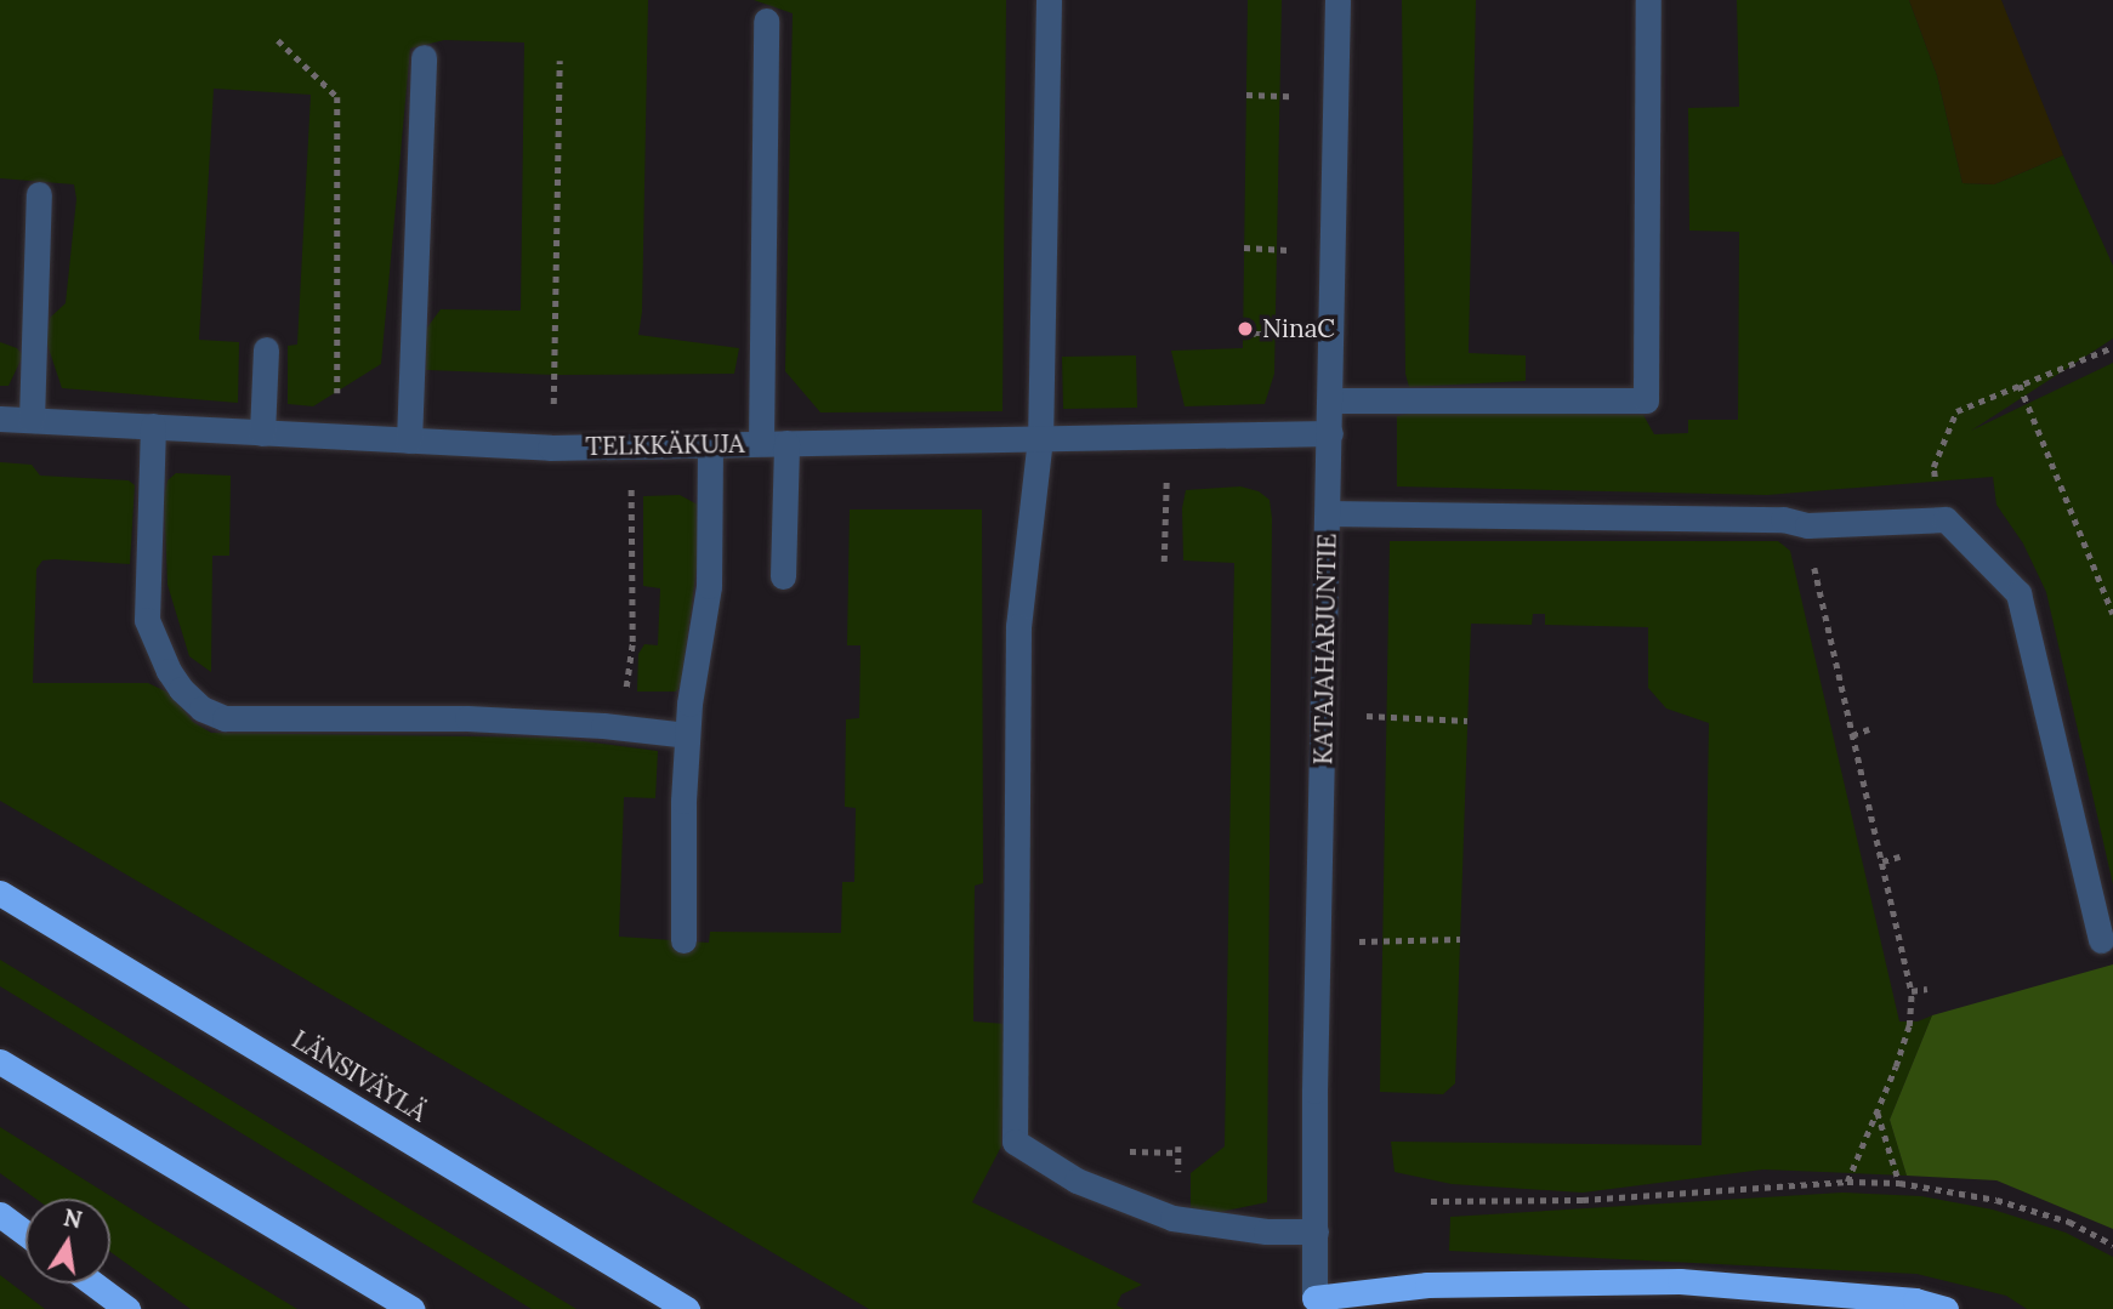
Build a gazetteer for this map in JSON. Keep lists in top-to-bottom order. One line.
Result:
{"streets":{"highway":["LÄNSIVÄYLÄ"],"street":["TELKKÄKUJA","KATAJAHARJUNTIE"]},"crossings":[["TELKKÄKUJA","KATAJAHARJUNTIE"]],"places":["NinaC"],"north":"top"}
